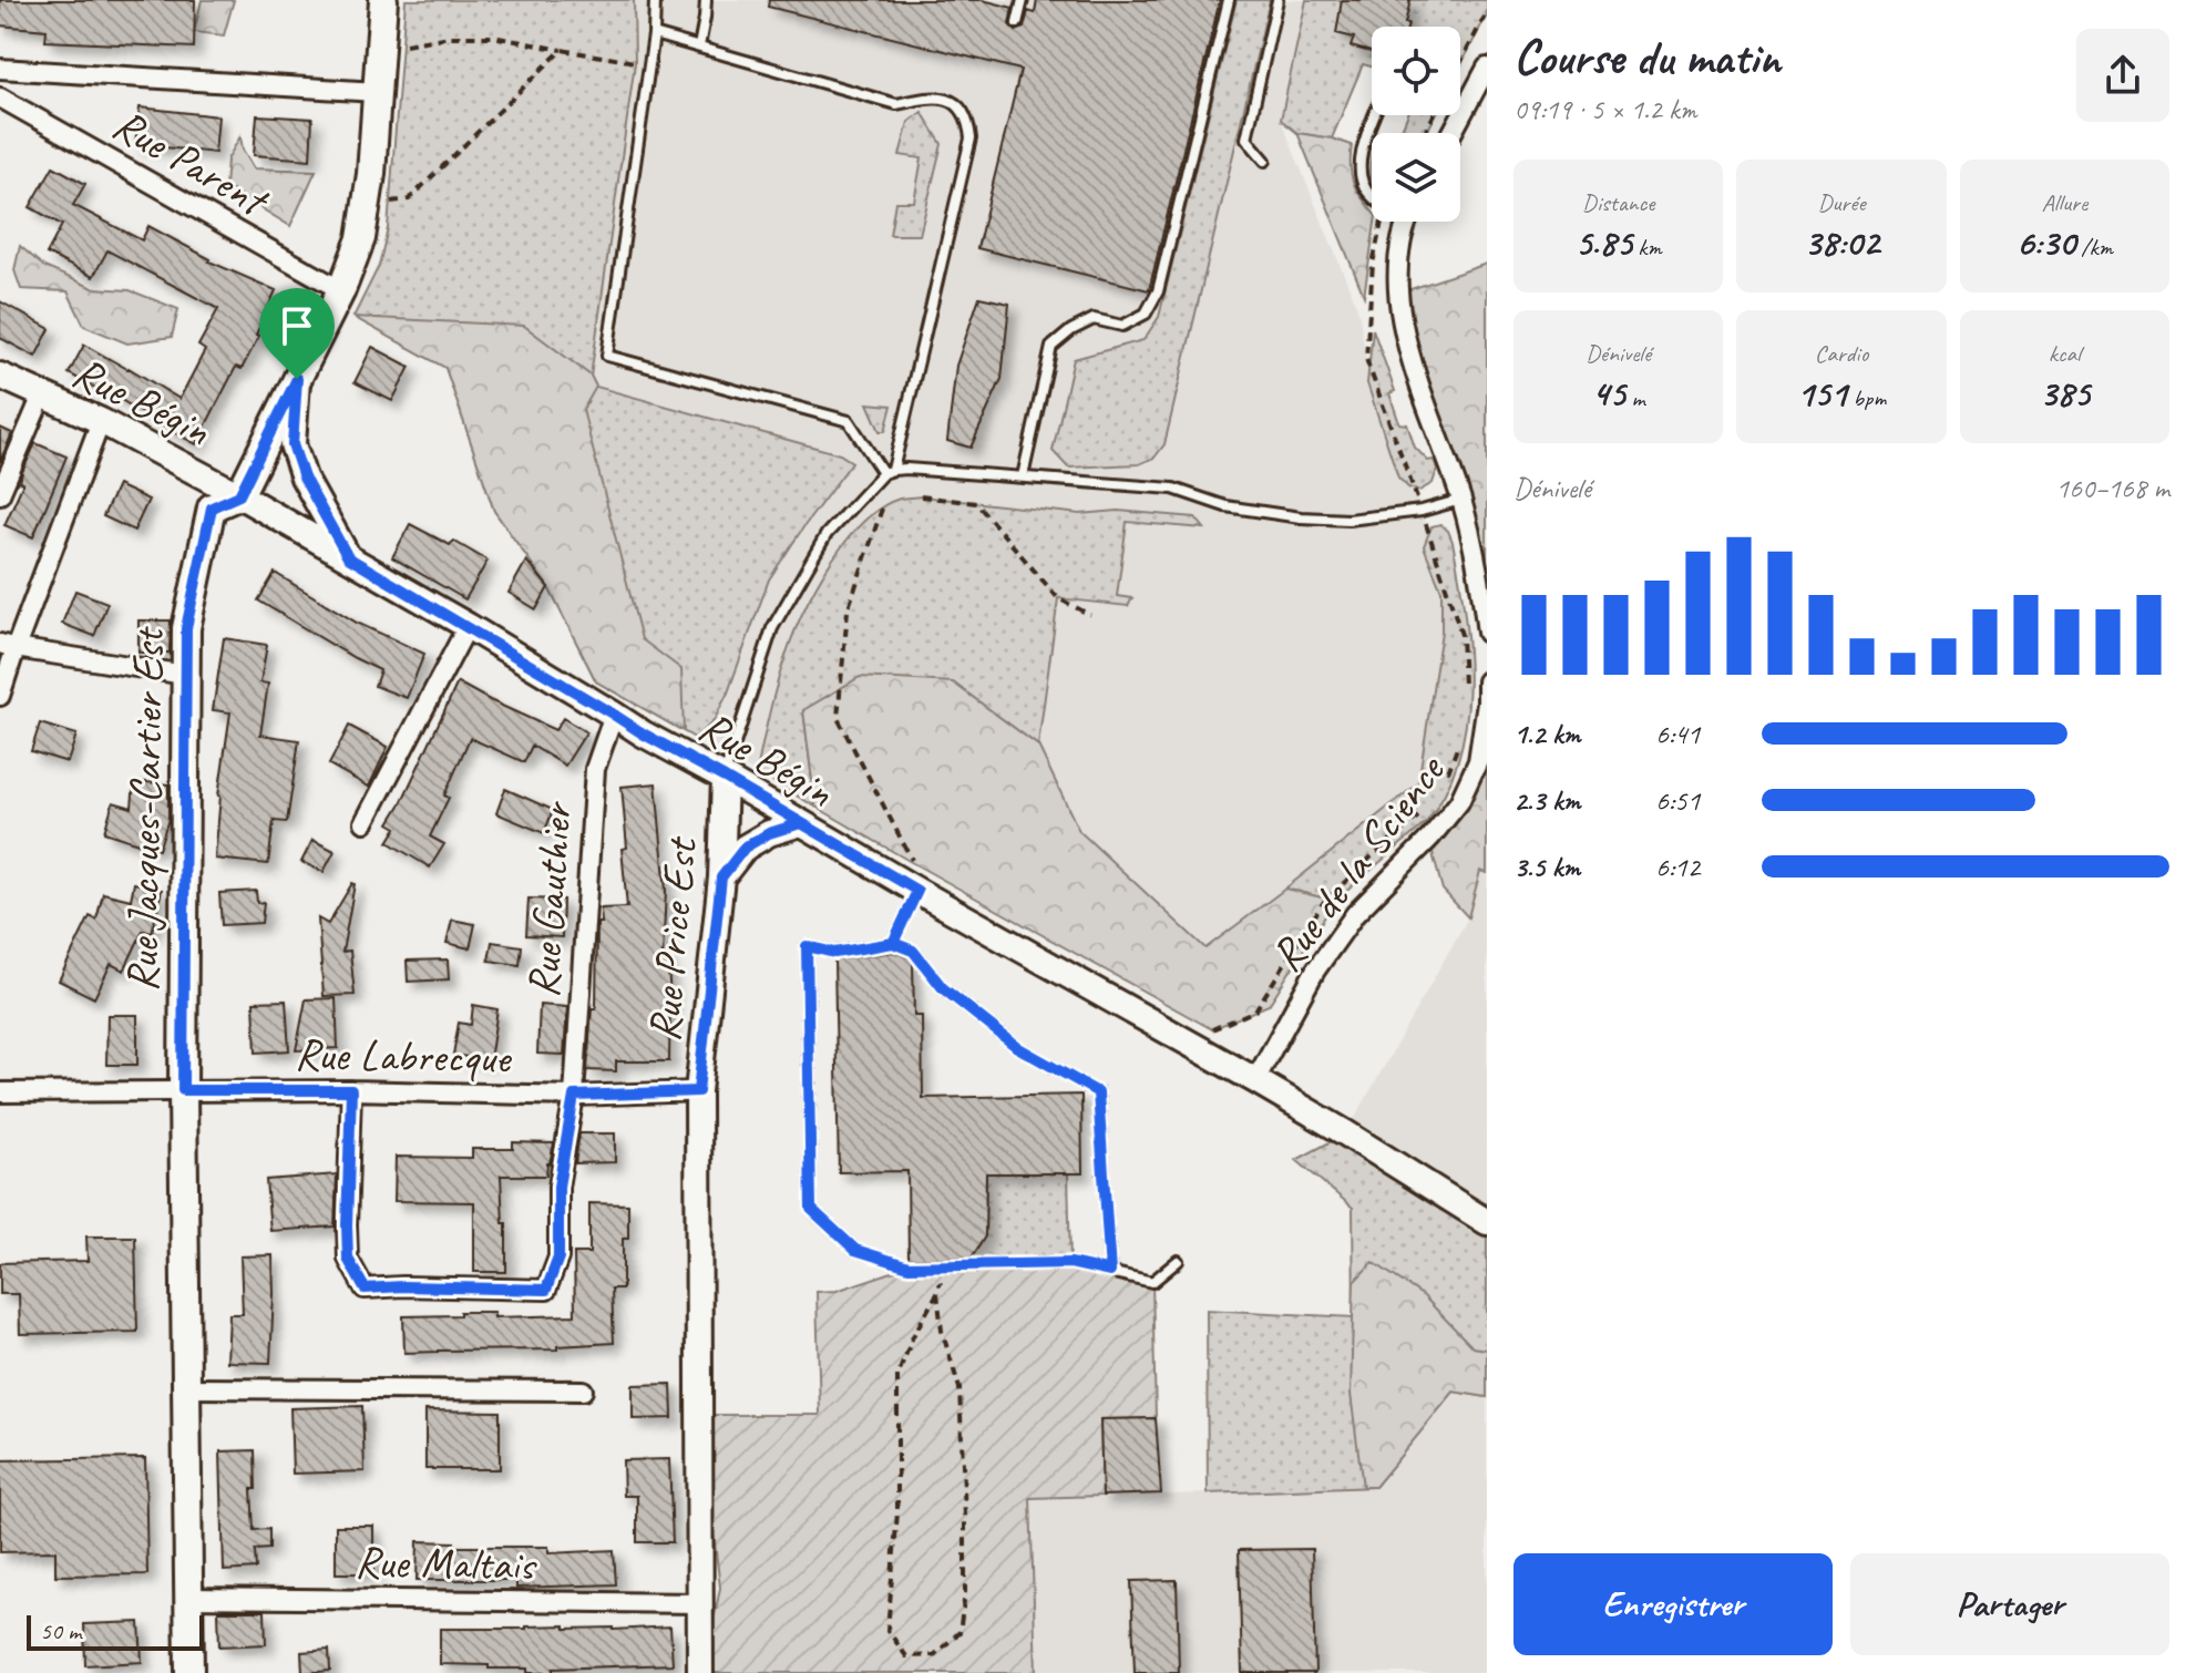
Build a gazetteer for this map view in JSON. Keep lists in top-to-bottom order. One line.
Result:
{"streets":{"main road":["Rue Jacques-Cartier Est"],"street":["Rue Parent","Rue Bégin","Rue de la Science","Rue Gauthier","Rue Price Est","Rue Labrecque","Rue Maltais"]},"crossings":[["Rue Parent","Rue Jacques-Cartier Est"],["Rue Bégin","Rue Jacques-Cartier Est"],["Rue Bégin","Rue de la Science"],["Rue Bégin","Rue Gauthier"],["Rue Bégin","Rue Price Est"],["Rue Jacques-Cartier Est","Rue Labrecque"],["Rue Jacques-Cartier Est","Rue Maltais"],["Rue Gauthier","Rue Labrecque"],["Rue Price Est","Rue Labrecque"],["Rue Price Est","Rue Maltais"]],"scale_bar":"50 m","page":{"heading":["Course du matin","09:19 · 5 × 1.2 km"],"stats":[["Distance","5.85 km"],["Durée","38:02"],["Allure","6:30 /km"],["Dénivelé","45 m"],["Cardio","151 bpm"],["kcal","385"]],"chart":["Dénivelé","160–168 m"],"list":[{"name":"1.2 km","note":"6:41"},{"name":"2.3 km","note":"6:51"},{"name":"3.5 km","note":"6:12"}],"buttons":["Enregistrer","Partager"],"scale":"50 m"}}
